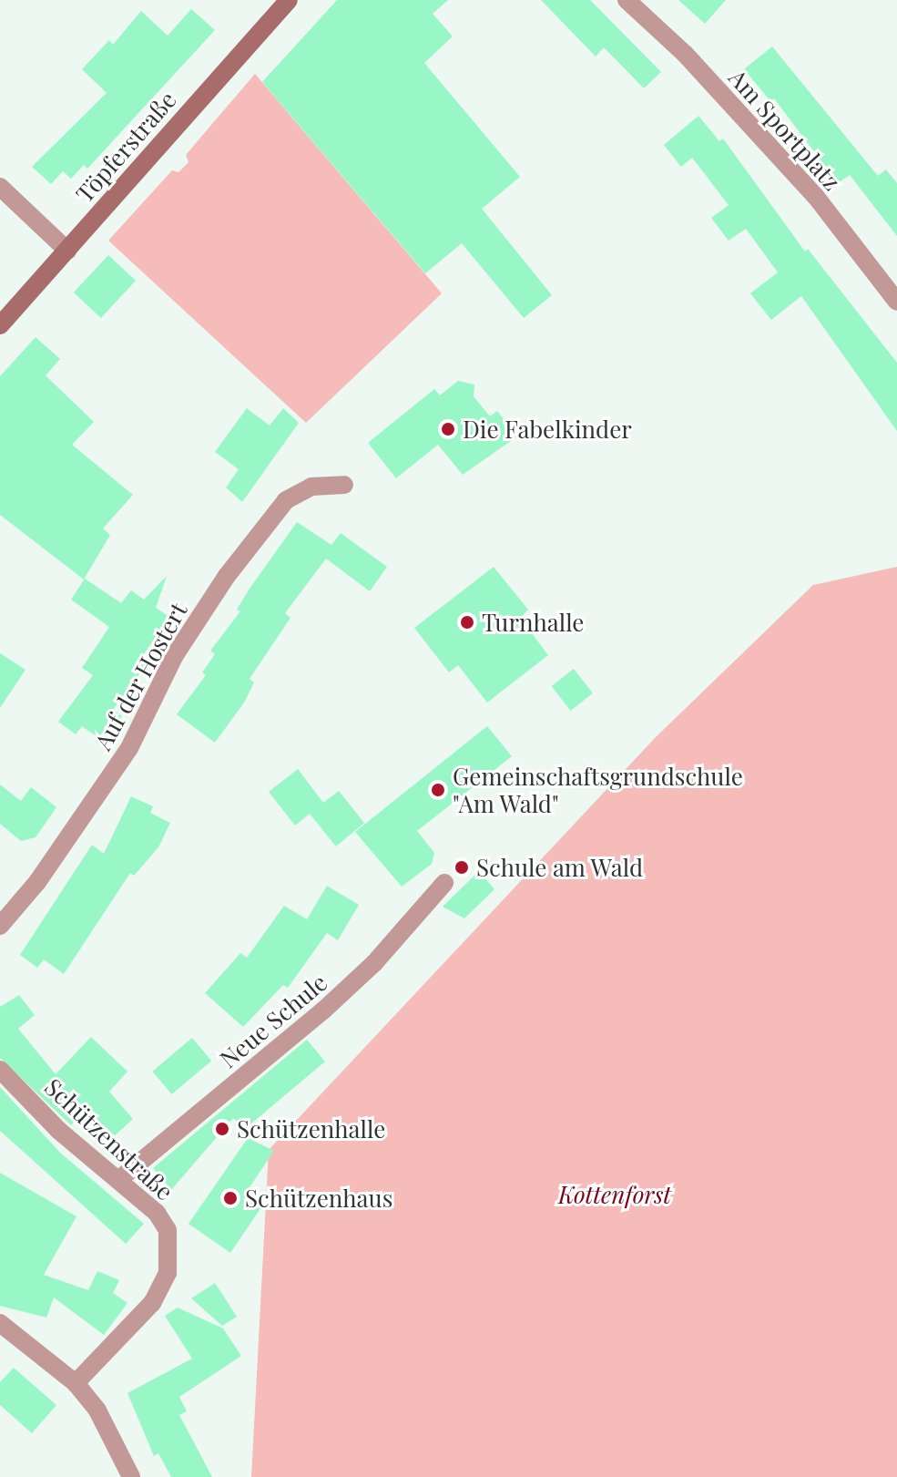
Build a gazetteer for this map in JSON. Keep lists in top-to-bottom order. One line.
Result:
{"streets":{"main road":["Töpferstraße"],"street":["Am Sportplatz","Auf der Hostert","Neue Schule","Schützenstraße"]},"crossings":[["Neue Schule","Schützenstraße"]],"parks":["Kottenforst"],"places":["Die Fabelkinder","Turnhalle","Gemeinschaftsgrundschule \"Am Wald\"","Schule am Wald","Schützenhalle","Schützenhaus"]}
